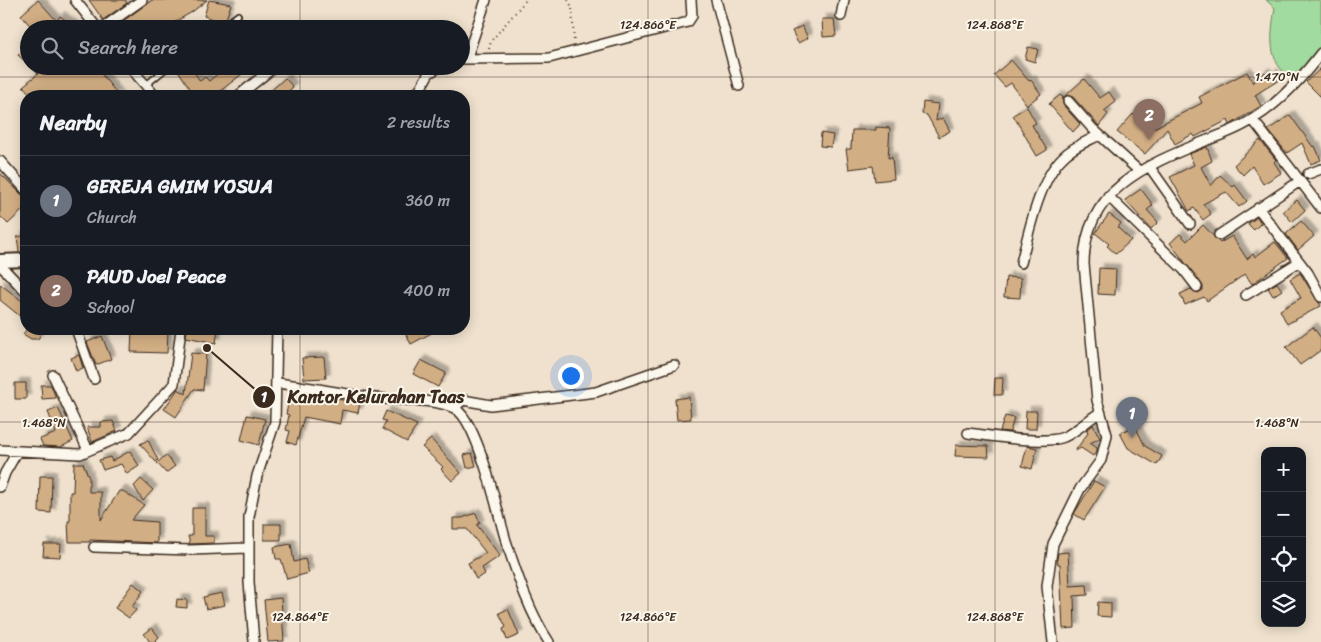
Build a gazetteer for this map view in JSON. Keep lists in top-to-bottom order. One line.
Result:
{"places":["Kantor Kelurahan Taas"],"page":{"search":"Search here","heading":["Nearby","2 results"],"pins":["2","1"],"list":[{"mark":"1","name":"GEREJA GMIM YOSUA","note":"Church","value":"360 m"},{"mark":"2","name":"PAUD Joel Peace","note":"School","value":"400 m"}],"map_buttons":["+","−"]},"coordinates":["124.866°E","124.868°E","1.470°N","1.468°N","124.864°E"]}
